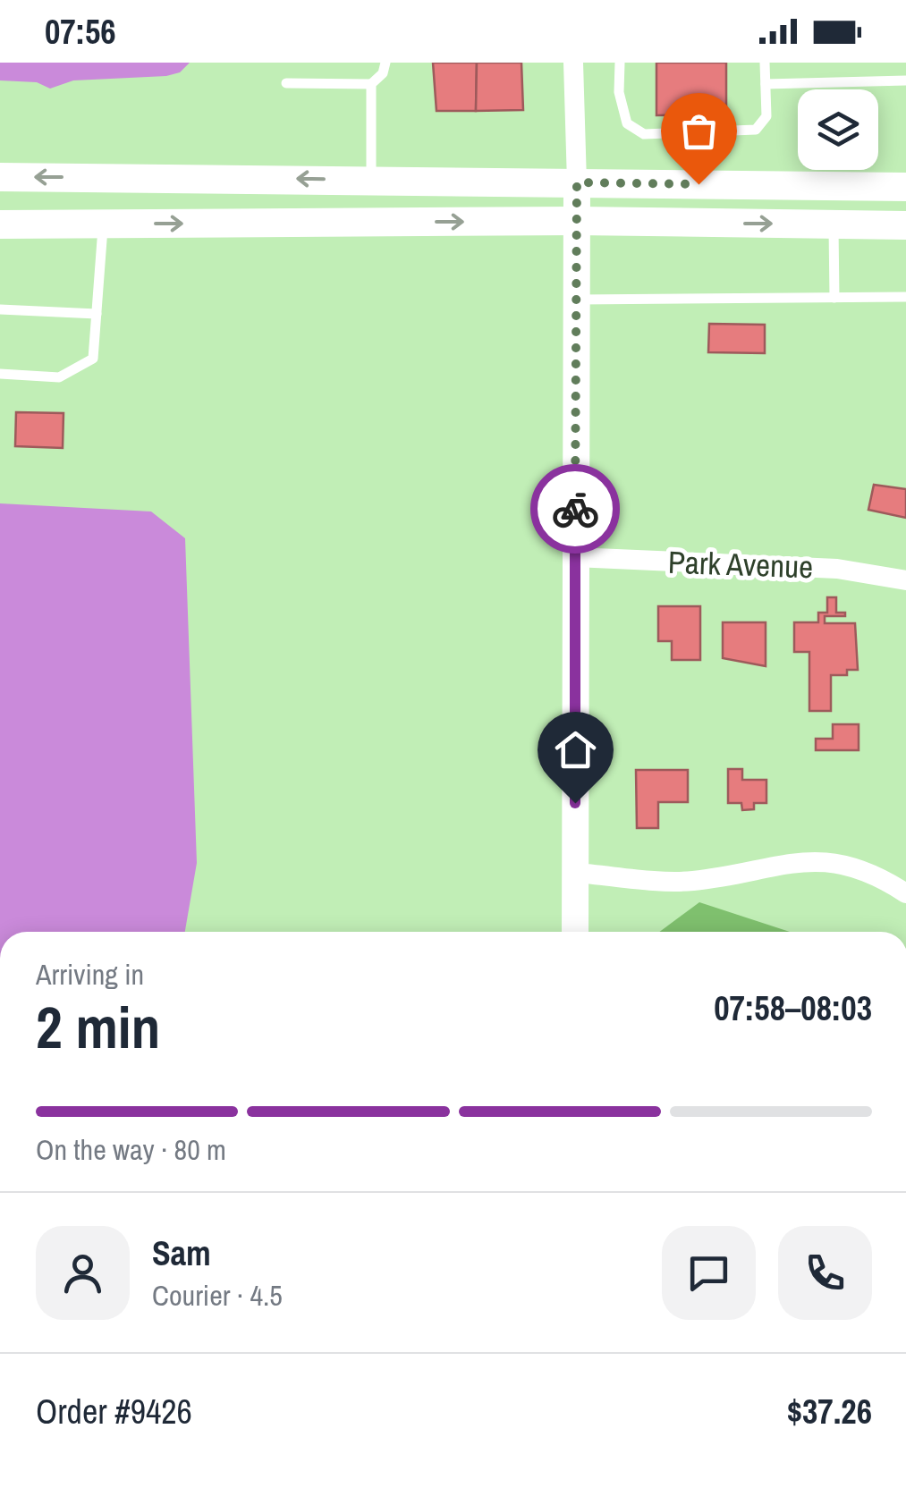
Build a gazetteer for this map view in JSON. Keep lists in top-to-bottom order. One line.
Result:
{"streets":{"street":["Park Avenue"]},"page":{"status":"07:56","heading":["2 min","Arriving in","07:58–08:03"],"panel":["Sam","Courier · 4.5","Order #9426","$37.26"],"bar":"On the way · 80 m"}}
